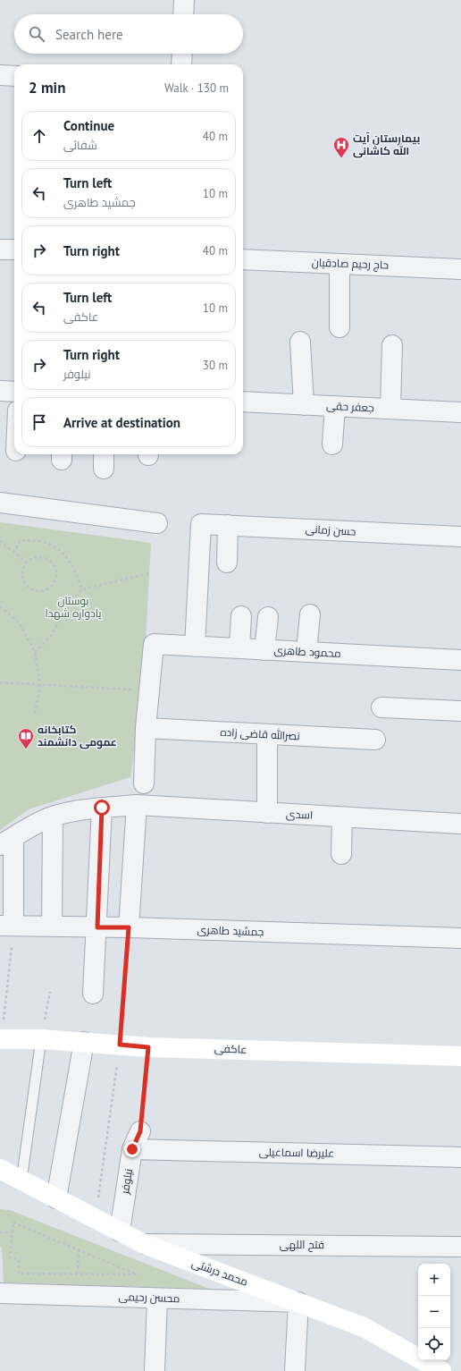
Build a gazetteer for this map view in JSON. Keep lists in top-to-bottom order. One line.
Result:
{"streets":{"main road":["عاکفی","محمد درشتی"],"street":["حاج رحیم صادقیان","جعفر حقی","حسن زمانی","محمود طاهری","نصرالله قاضی زاده","اسدی","جمشید طاهری","علیرضا اسماعیلی","نیلوفر","فتح اللهی","محسن رحیمی"]},"crossings":[["حسن زمانی","محمود طاهری"],["محمود طاهری","نصرالله قاضی زاده"],["علیرضا اسماعیلی","نیلوفر"],["نیلوفر","محمد درشتی"],["فتح اللهی","محمد درشتی"],["محمد درشتی","محسن رحیمی"]],"parks":["بوستان یادواره شهدا"],"places":{"hospital":["بیمارستان آیت الله کاشانی"],"library":["کتابخانه عمومی دانشمند"]},"page":{"search":"Search here","heading":["2 min","Walk · 130 m"],"list":[["Continue","شفائی","40 m"],["Turn left","جمشید طاهری","10 m"],["Turn right","40 m"],["Turn left","عاکفی","10 m"],["Turn right","نیلوفر","30 m"],"Arrive at destination"],"map_buttons":["+","−"]}}
